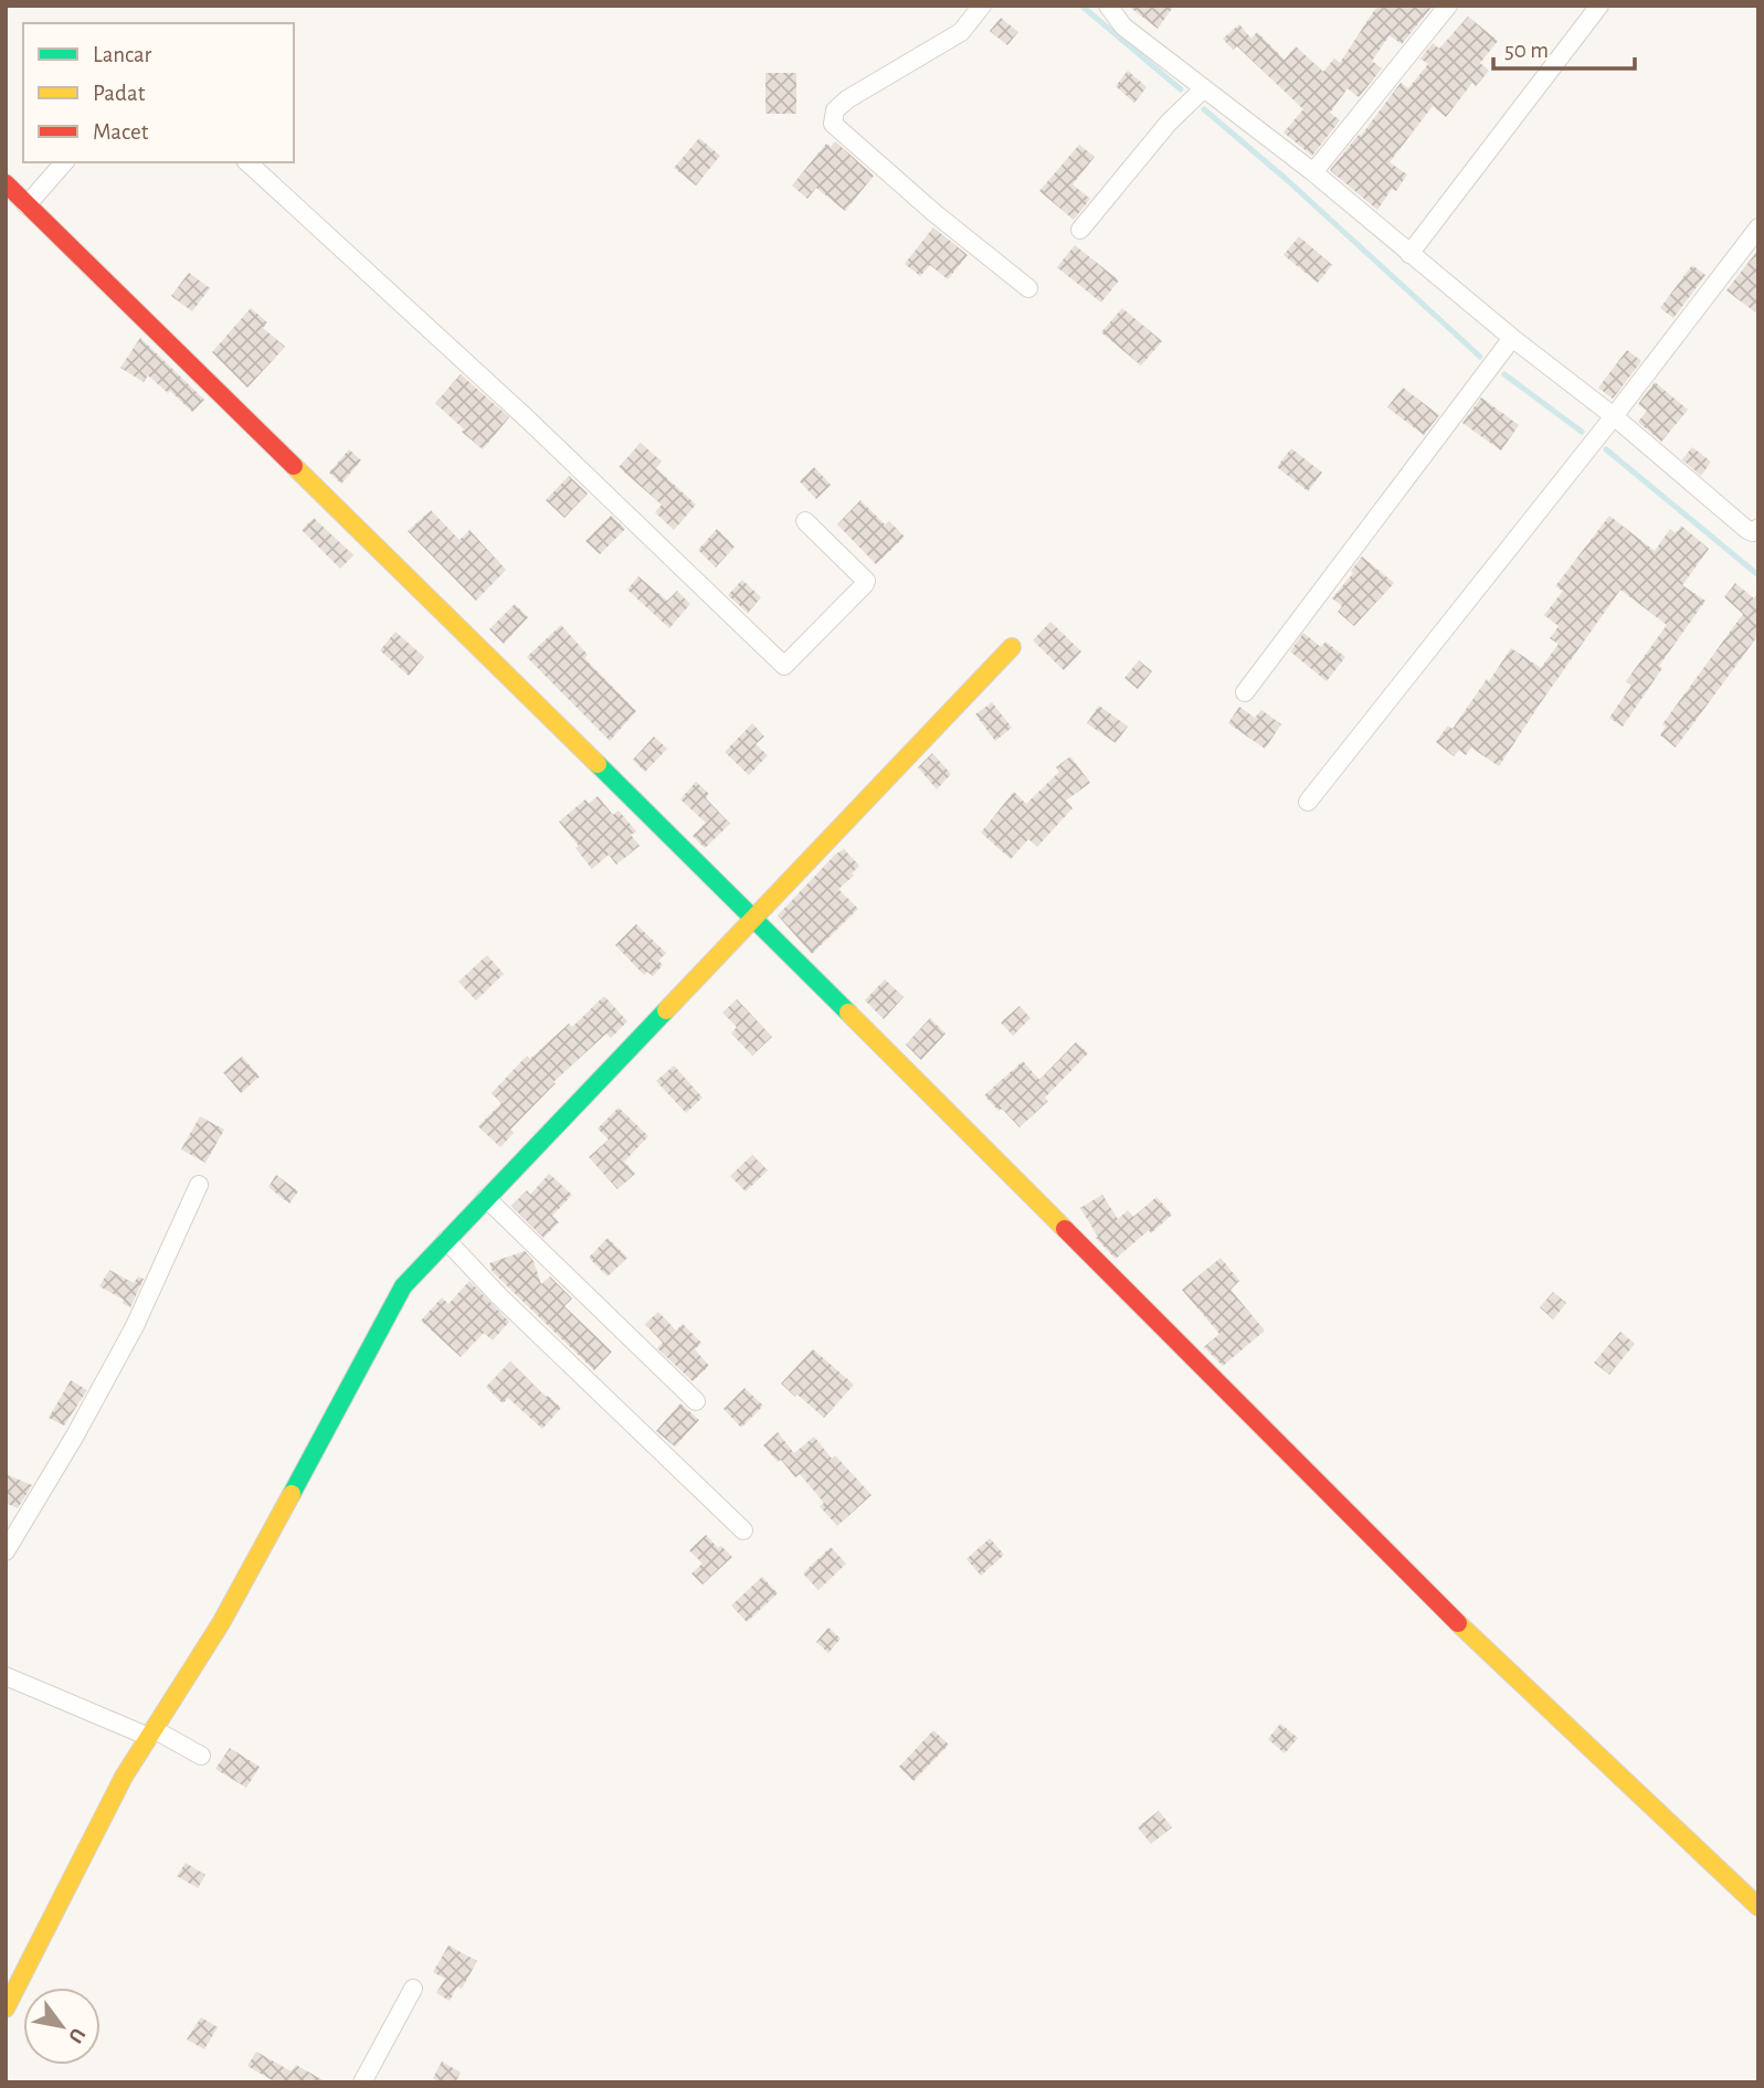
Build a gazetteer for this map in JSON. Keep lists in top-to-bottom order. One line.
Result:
{"legend":["Lancar","Padat","Macet"],"scale_bar":"50 m","north":"bottom right"}
